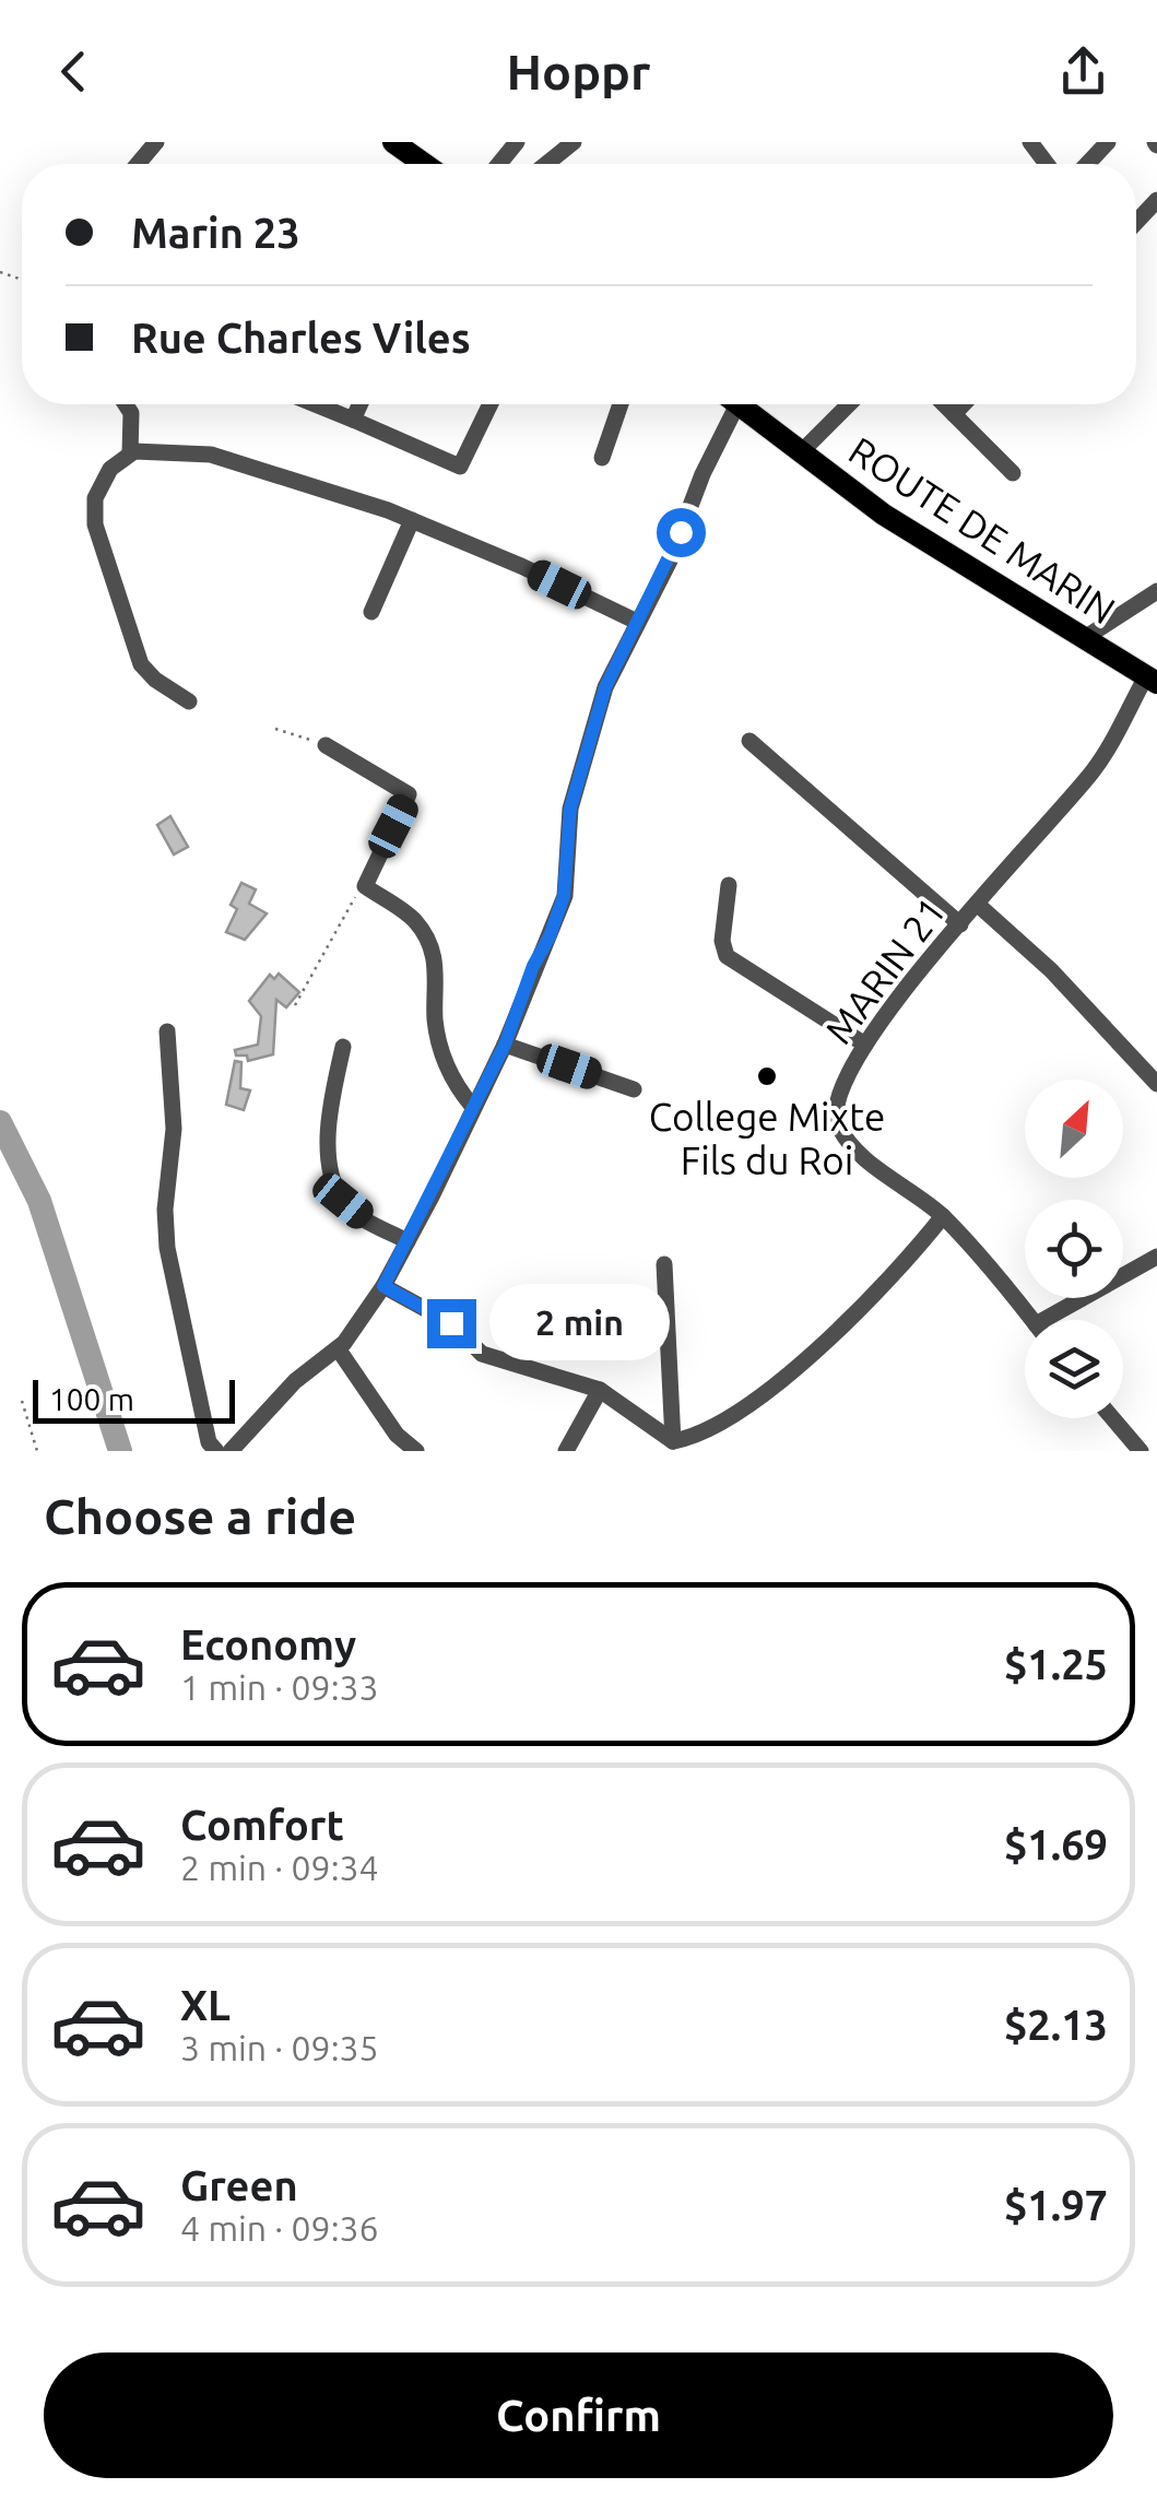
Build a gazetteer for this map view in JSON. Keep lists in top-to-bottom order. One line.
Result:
{"streets":{"main road":["ROUTE DE MARIN"],"street":["MARIN 21"]},"crossings":[["ROUTE DE MARIN","MARIN 21"]],"places":["College Mixte Fils du Roi"],"scale_bar":"100 m","north":"top right","page":{"header":"Hoppr","banner":["Marin 23","Rue Charles Viles"],"bubble":"2 min","scale":"100 m","heading":"Choose a ride","list":[{"name":"Economy","note":"1 min · 09:33","value":"$1.25"},{"name":"Comfort","note":"2 min · 09:34","value":"$1.69"},{"name":"XL","note":"3 min · 09:35","value":"$2.13"},{"name":"Green","note":"4 min · 09:36","value":"$1.97"}],"buttons":"Confirm"}}
